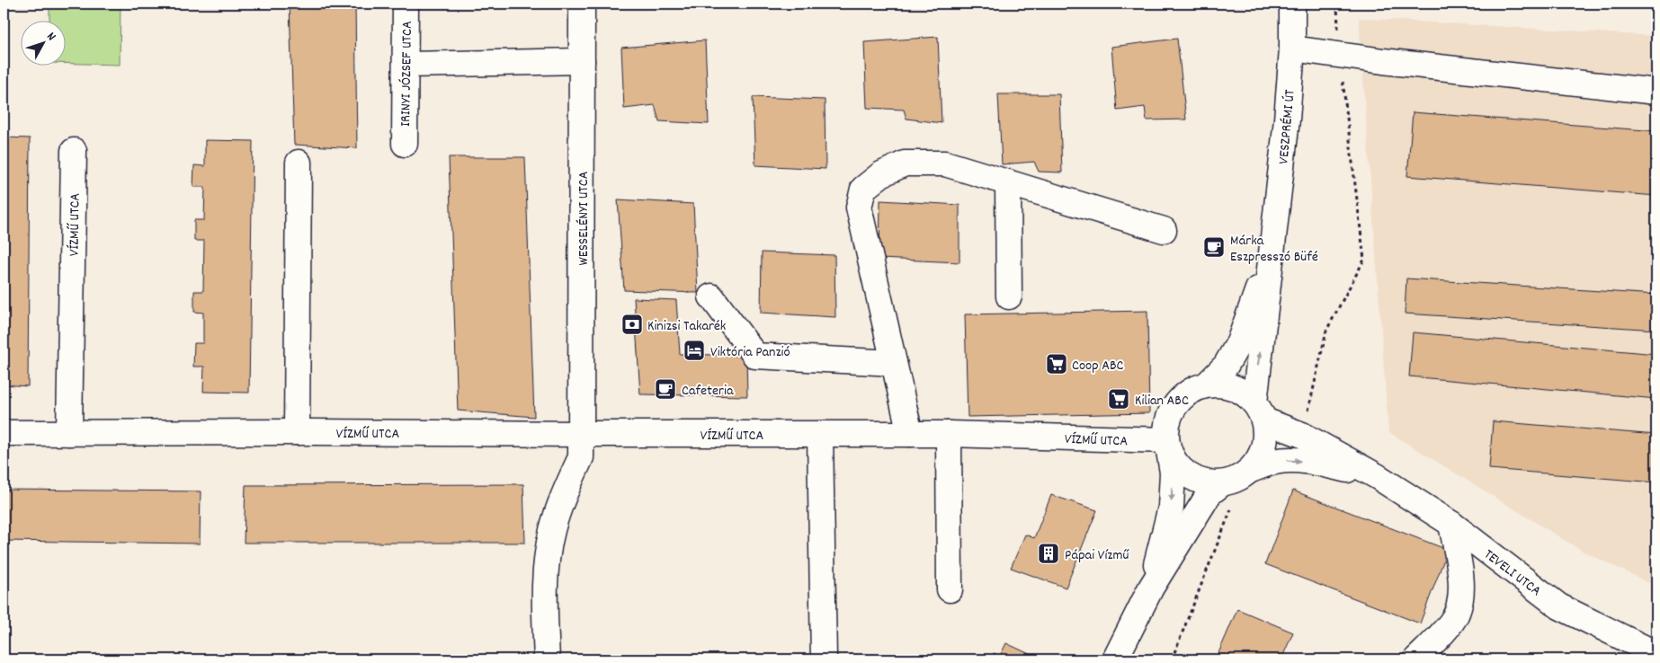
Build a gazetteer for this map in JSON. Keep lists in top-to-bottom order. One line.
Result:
{"streets":{"street":["IRINYI JÓZSEF UTCA","VESZPRÉMI ÚT","WESSELÉNYI UTCA","VÍZMŰ UTCA","TEVELI UTCA"]},"crossings":[["VESZPRÉMI ÚT","VÍZMŰ UTCA"],["VESZPRÉMI ÚT","TEVELI UTCA"],["WESSELÉNYI UTCA","VÍZMŰ UTCA"],["VÍZMŰ UTCA","TEVELI UTCA"]],"places":{"cafe":["Márka Eszpresszó Büfé","Cafeteria"],"bank":["Kinizsi Takarék"],"hotel":["Viktória Panzió"],"supermarket":["Coop ABC","Kilian ABC"],"building":["Pápai Vízmű"]},"north":"top right"}
